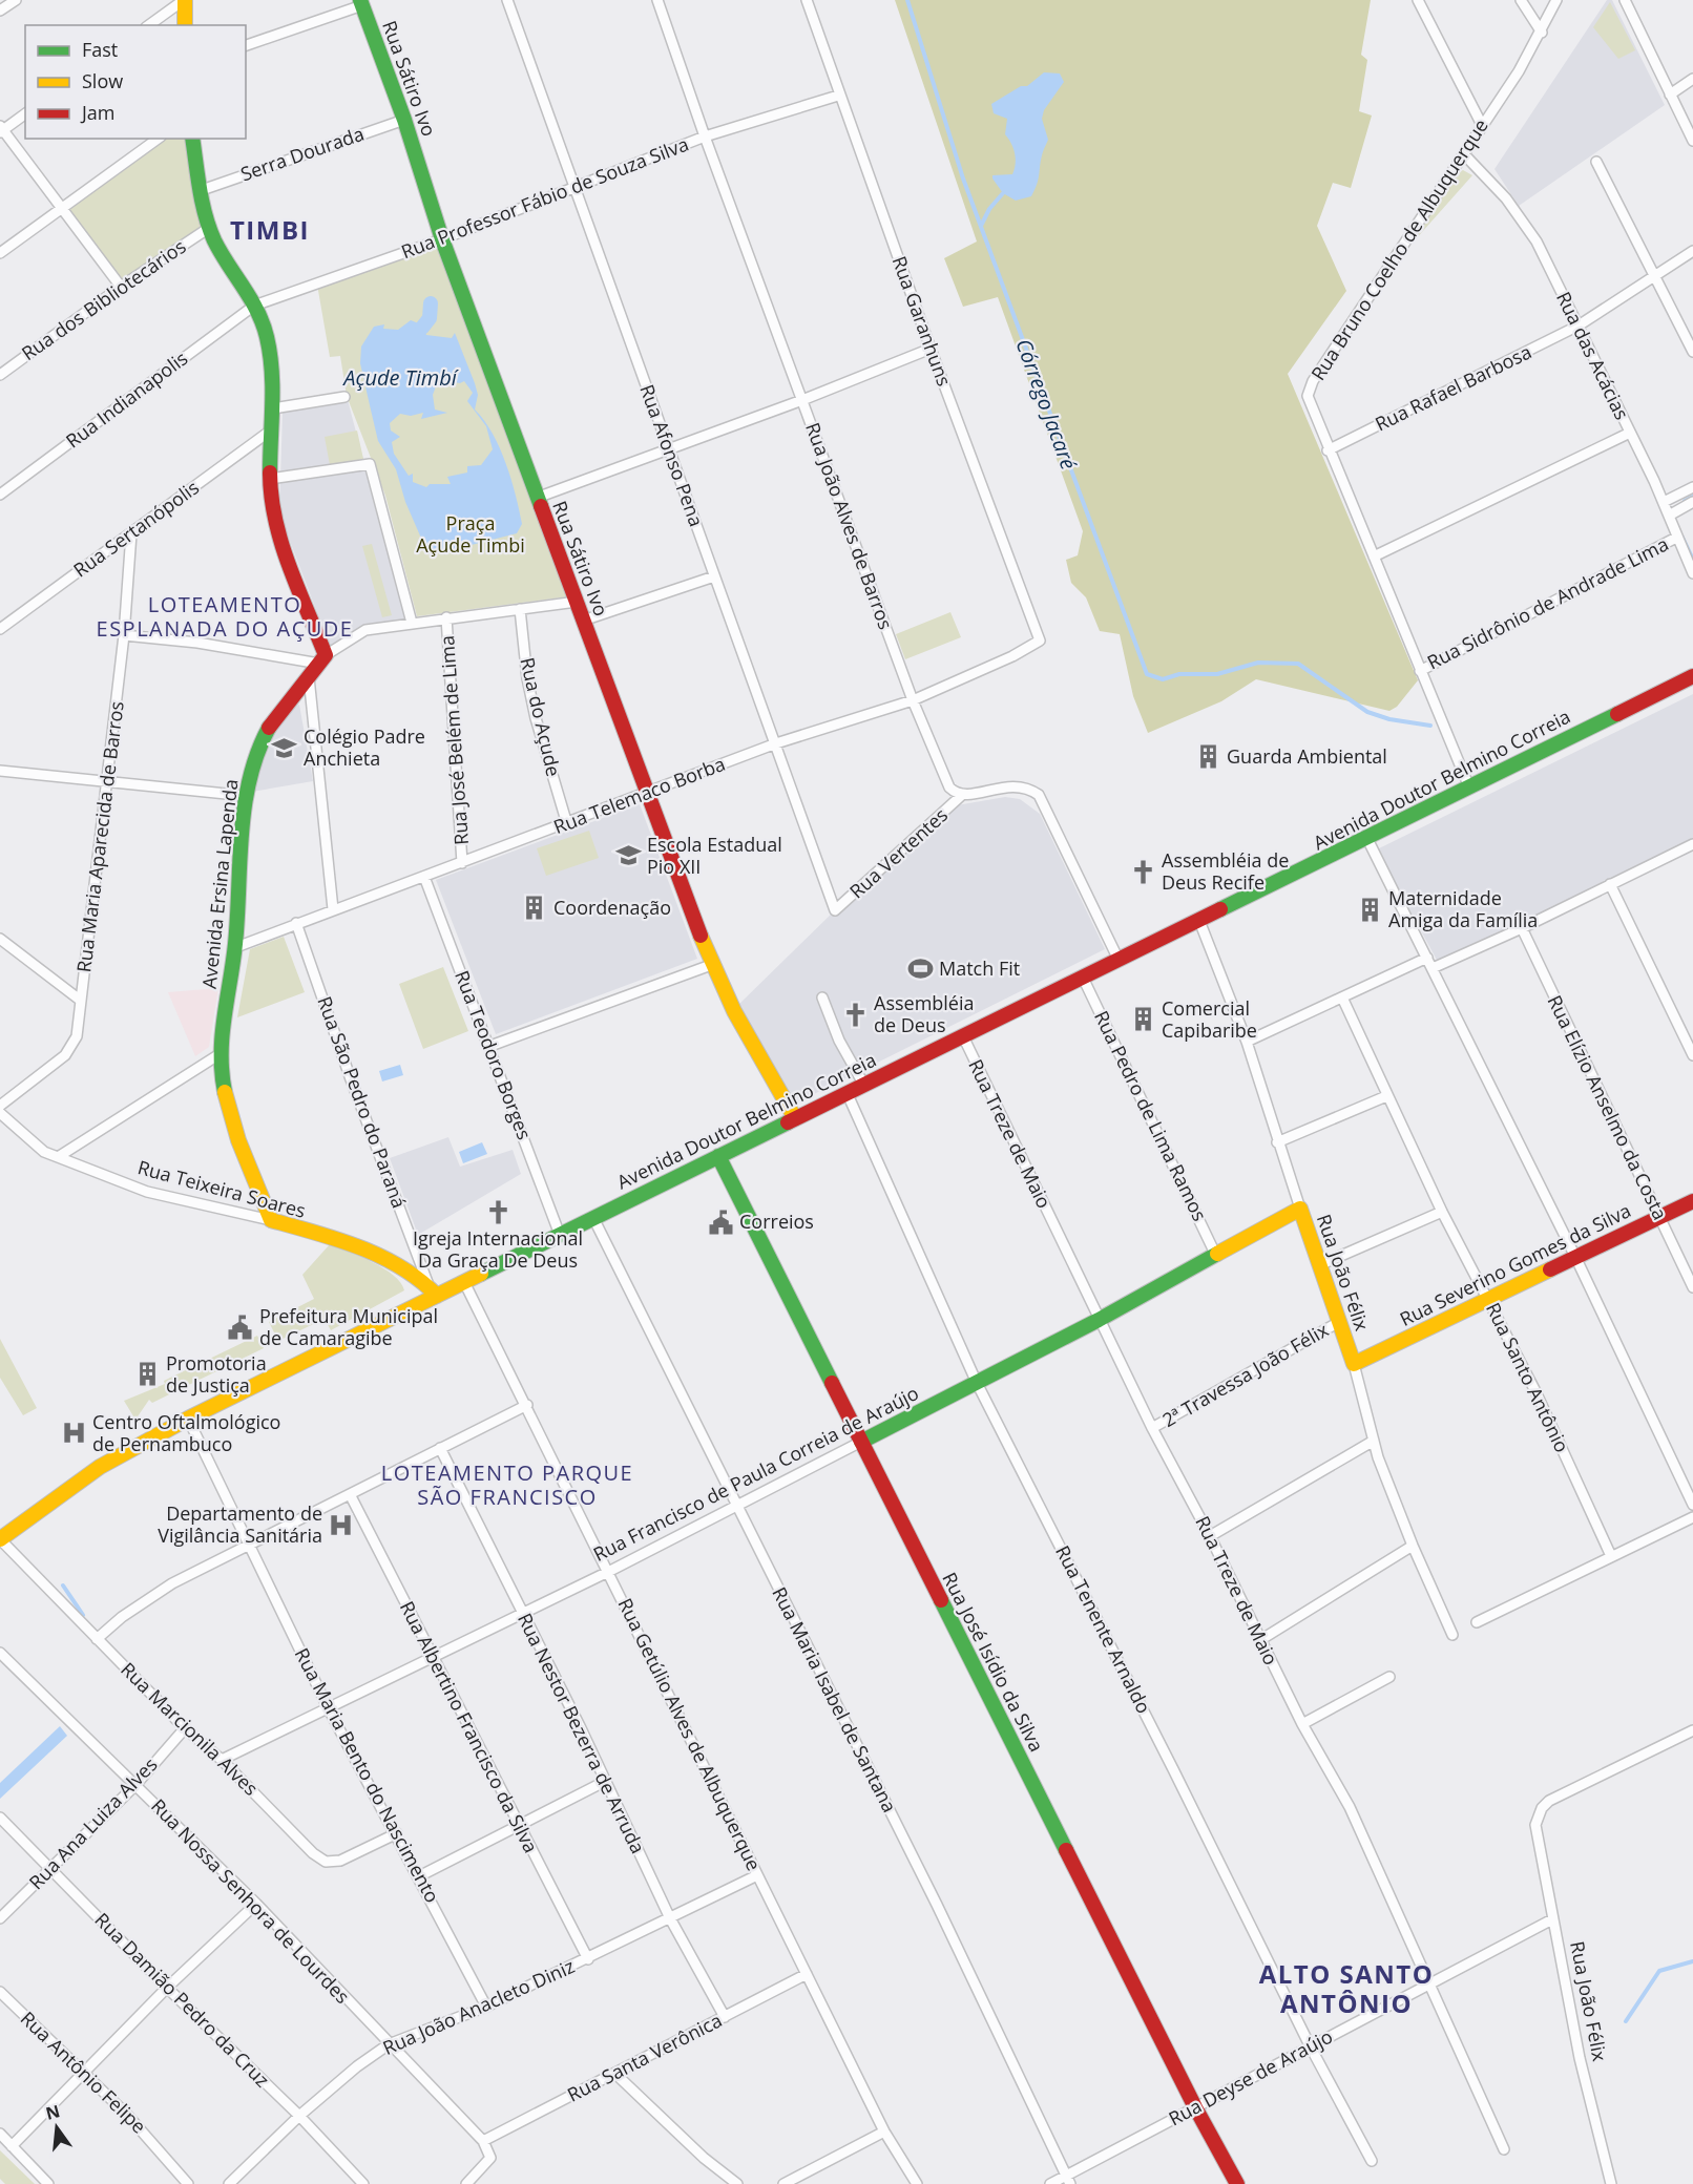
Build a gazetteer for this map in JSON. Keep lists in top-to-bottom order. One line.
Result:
{"streets":{"street":["Rua Sátiro Ivo","Serra Dourada","Rua Professor Fábio de Souza Silva","Rua Bruno Coelho de Albuquerque","Rua dos Bibliotecários","Rua Garanhuns","Rua das Acácias","Rua Rafael Barbosa","Rua Indianapolis","Rua Afonso Pena","Rua João Alves de Barros","Rua Sertanópolis","Rua Sidrônio de Andrade Lima","Rua do Açude","Rua José Belém de Lima","Avenida Doutor Belmino Correia","Rua Telemaco Borba","Rua Maria Aparecida de Barros","Rua Vertentes","Avenida Ersina Lapenda","Rua Teodoro Borges","Rua São Pedro do Paraná","Rua Elízio Anselmo da Costa","Rua Pedro de Lima Ramos","Rua Treze de Maio","Rua Teixeira Soares","Rua Severino Gomes da Silva","Rua João Félix","2ª Travessa João Félix","Rua Santo Antônio","Rua Francisco de Paula Correia de Araújo","Rua Tenente Arnaldo","Rua José Isídio da Silva","Rua Maria Isabel de Santana","Rua Albertino Francisco da Silva","Rua Marcionila Alves","Rua Nestor Bezerra de Arruda","Rua Getúlio Alves de Albuquerque","Rua Maria Bento do Nascimento","Rua Ana Luiza Alves","Rua Nossa Senhora de Lourdes","Rua Damião Pedro da Cruz","Rua João Anacleto Diniz","Rua Santa Verônica","Rua Antônio Felipe","Rua Deyse de Araújo"]},"crossings":[["Rua Sátiro Ivo","Serra Dourada"],["Rua Sátiro Ivo","Rua Professor Fábio de Souza Silva"],["Rua Sátiro Ivo","Avenida Doutor Belmino Correia"],["Rua Sátiro Ivo","Rua Telemaco Borba"],["Rua Professor Fábio de Souza Silva","Rua Garanhuns"],["Rua Professor Fábio de Souza Silva","Rua Indianapolis"],["Rua Professor Fábio de Souza Silva","Rua Afonso Pena"],["Rua Professor Fábio de Souza Silva","Rua João Alves de Barros"],["Rua Bruno Coelho de Albuquerque","Rua das Acácias"],["Rua Bruno Coelho de Albuquerque","Rua Rafael Barbosa"],["Rua Bruno Coelho de Albuquerque","Rua Sidrônio de Andrade Lima"],["Rua Bruno Coelho de Albuquerque","Avenida Doutor Belmino Correia"],["Rua Garanhuns","Rua Telemaco Borba"],["Rua das Acácias","Rua Rafael Barbosa"],["Rua das Acácias","Rua Sidrônio de Andrade Lima"],["Rua Afonso Pena","Rua Telemaco Borba"],["Rua Afonso Pena","Rua Vertentes"],["Rua João Alves de Barros","Rua Telemaco Borba"],["Rua João Alves de Barros","Rua Vertentes"],["Rua Sertanópolis","Rua Maria Aparecida de Barros"],["Rua do Açude","Rua Telemaco Borba"],["Rua José Belém de Lima","Rua Telemaco Borba"],["Avenida Doutor Belmino Correia","Rua Teodoro Borges"],["Avenida Doutor Belmino Correia","Rua Pedro de Lima Ramos"],["Avenida Doutor Belmino Correia","Rua Treze de Maio"],["Avenida Doutor Belmino Correia","Rua Teixeira Soares"],["Avenida Doutor Belmino Correia","Rua João Félix"],["Avenida Doutor Belmino Correia","Rua Tenente Arnaldo"],["Avenida Doutor Belmino Correia","Rua José Isídio da Silva"],["Avenida Doutor Belmino Correia","Rua Maria Isabel de Santana"],["Avenida Doutor Belmino Correia","Rua Marcionila Alves"],["Avenida Doutor Belmino Correia","Rua Getúlio Alves de Albuquerque"],["Avenida Doutor Belmino Correia","Rua Maria Bento do Nascimento"],["Rua Telemaco Borba","Avenida Ersina Lapenda"],["Rua Telemaco Borba","Rua Teodoro Borges"],["Rua Telemaco Borba","Rua São Pedro do Paraná"],["Avenida Ersina Lapenda","Rua Teixeira Soares"],["Rua São Pedro do Paraná","Rua Teixeira Soares"],["Rua Elízio Anselmo da Costa","Rua Severino Gomes da Silva"],["Rua Pedro de Lima Ramos","Rua Francisco de Paula Correia de Araújo"],["Rua Treze de Maio","2ª Travessa João Félix"],["Rua Treze de Maio","Rua Francisco de Paula Correia de Araújo"],["Rua Treze de Maio","Rua Deyse de Araújo"],["Rua Severino Gomes da Silva","Rua João Félix"],["Rua Severino Gomes da Silva","Rua Santo Antônio"],["Rua João Félix","2ª Travessa João Félix"],["Rua João Félix","Rua Francisco de Paula Correia de Araújo"],["Rua João Félix","Rua Deyse de Araújo"],["Rua Francisco de Paula Correia de Araújo","Rua Tenente Arnaldo"],["Rua Francisco de Paula Correia de Araújo","Rua José Isídio da Silva"],["Rua Francisco de Paula Correia de Araújo","Rua Maria Isabel de Santana"],["Rua Francisco de Paula Correia de Araújo","Rua Albertino Francisco da Silva"],["Rua Francisco de Paula Correia de Araújo","Rua Marcionila Alves"],["Rua Francisco de Paula Correia de Araújo","Rua Nestor Bezerra de Arruda"],["Rua Francisco de Paula Correia de Araújo","Rua Getúlio Alves de Albuquerque"],["Rua Francisco de Paula Correia de Araújo","Rua Maria Bento do Nascimento"],["Rua Tenente Arnaldo","Rua Deyse de Araújo"],["Rua José Isídio da Silva","Rua Deyse de Araújo"],["Rua Maria Isabel de Santana","Rua Deyse de Araújo"],["Rua Albertino Francisco da Silva","Rua João Anacleto Diniz"],["Rua Marcionila Alves","Rua Maria Bento do Nascimento"],["Rua Marcionila Alves","Rua Ana Luiza Alves"],["Rua Nestor Bezerra de Arruda","Rua João Anacleto Diniz"],["Rua Nestor Bezerra de Arruda","Rua Santa Verônica"],["Rua Getúlio Alves de Albuquerque","Rua João Anacleto Diniz"],["Rua Getúlio Alves de Albuquerque","Rua Santa Verônica"],["Rua Maria Bento do Nascimento","Rua João Anacleto Diniz"],["Rua Ana Luiza Alves","Rua Nossa Senhora de Lourdes"],["Rua Ana Luiza Alves","Rua Damião Pedro da Cruz"],["Rua Nossa Senhora de Lourdes","Rua João Anacleto Diniz"],["Rua Nossa Senhora de Lourdes","Rua Santa Verônica"],["Rua Damião Pedro da Cruz","Rua João Anacleto Diniz"]],"districts":["TIMBI","LOTEAMENTO ESPLANADA DO AÇUDE","LOTEAMENTO PARQUE SÃO FRANCISCO","ALTO SANTO ANTÔNIO"],"water":["Açude Timbí","Córrego Jacaré"],"parks":["Praça Açude Timbi"],"places":{"school or university":["Colégio Padre Anchieta","Escola Estadual Pio XII"],"building":["Guarda Ambiental","Coordenação","Maternidade Amiga da Família","Comercial Capibaribe","Promotoria de Justiça"],"church":["Assembléia de Deus Recife","Assembléia de Deus","Igreja Internacional Da Graça De Deus"],"sports":["Match Fit"],"public building":["Correios","Prefeitura Municipal de Camaragibe"],"hospital":["Centro Oftalmológico de Pernambuco","Departamento de Vigilância Sanitária"]},"legend":["Fast","Slow","Jam"],"north":"top"}
